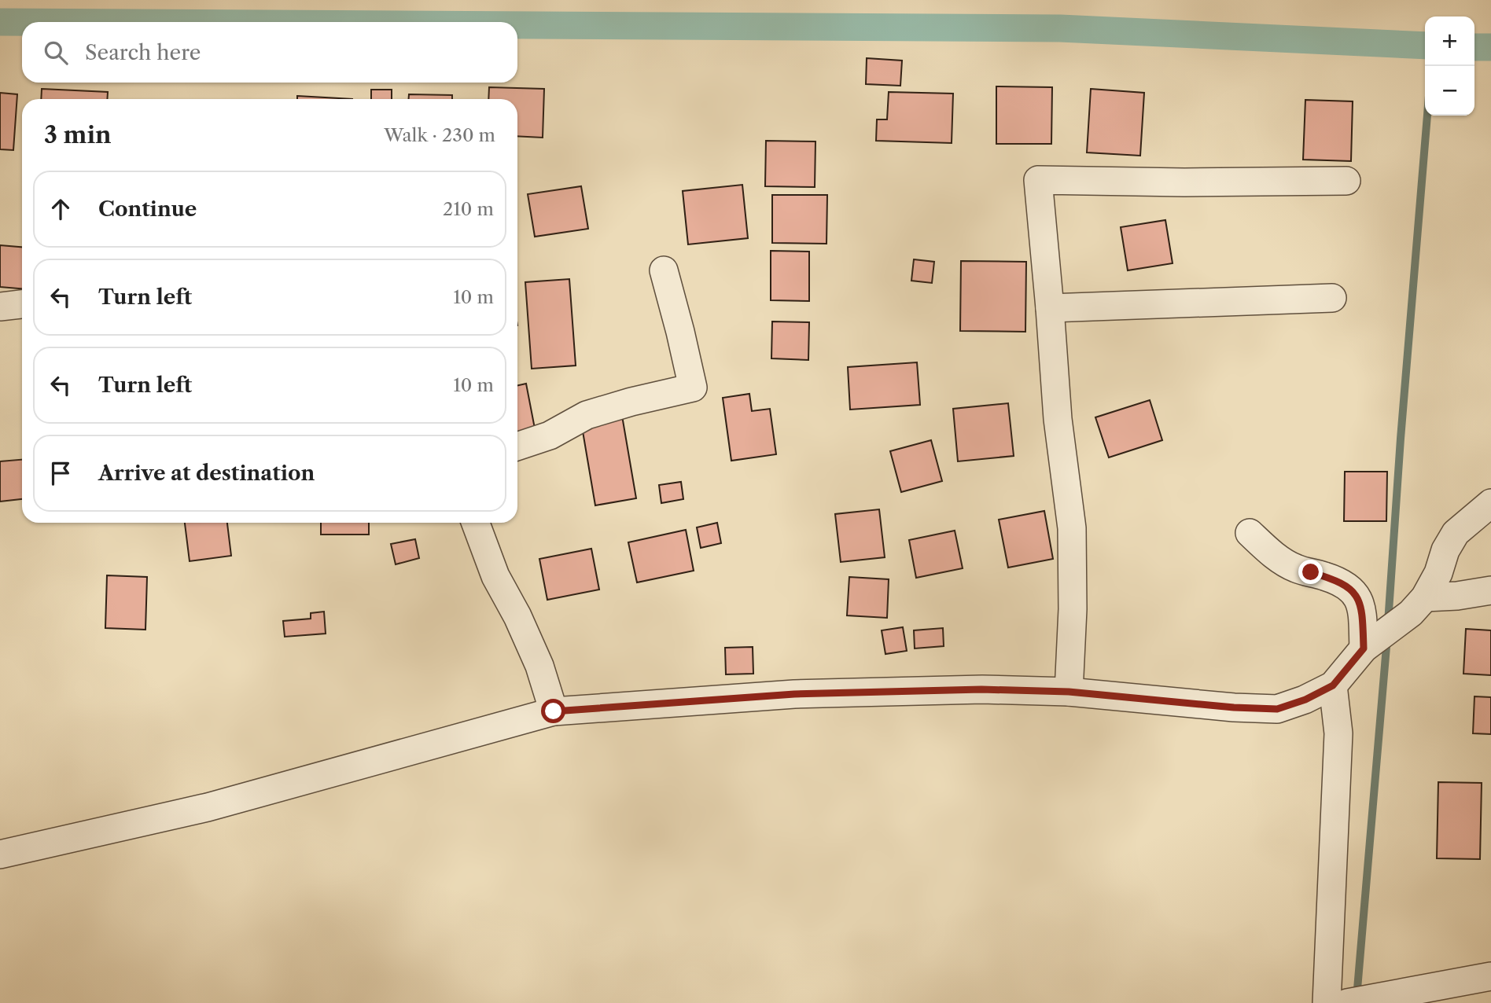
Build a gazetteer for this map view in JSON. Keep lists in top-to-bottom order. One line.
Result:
{"page":{"map_buttons":["+","−"],"search":"Search here","heading":["3 min","Walk · 230 m"],"list":[["Continue","210 m"],["Turn left","10 m"],["Turn left","10 m"],"Arrive at destination"]}}
